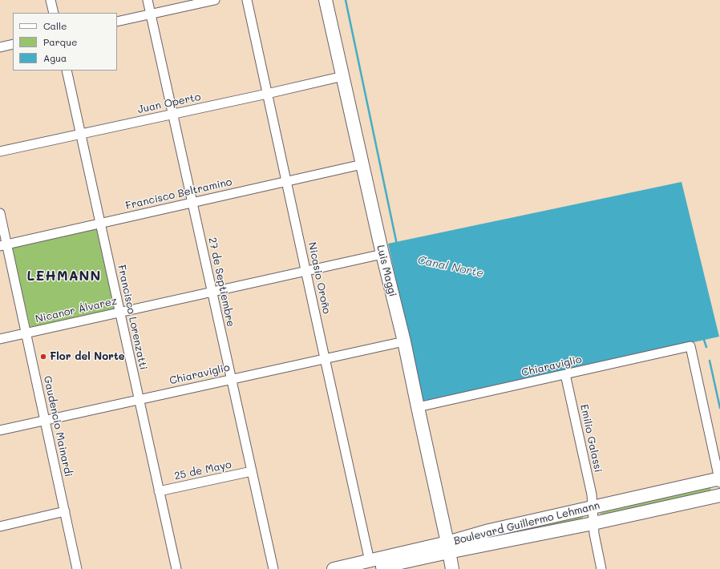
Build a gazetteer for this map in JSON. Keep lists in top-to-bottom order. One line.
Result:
{"streets":{"main road":["Luis Maggi","Boulevard Guillermo Lehmann"],"street":["Juan Operto","Francisco Beltramino","Nicasio Oroño","27 de Septiembre","Nicanor Álvarez","Francisco Lorenzatti","Chiaraviglio","Gaudencio Mainardi","Emilio Galassi","25 de Mayo"]},"crossings":[["Juan Operto","Luis Maggi"],["Juan Operto","Nicasio Oroño"],["Juan Operto","27 de Septiembre"],["Juan Operto","Francisco Lorenzatti"],["Francisco Beltramino","Luis Maggi"],["Francisco Beltramino","Nicasio Oroño"],["Francisco Beltramino","27 de Septiembre"],["Francisco Beltramino","Francisco Lorenzatti"],["Francisco Beltramino","Gaudencio Mainardi"],["Luis Maggi","Nicanor Álvarez"],["Luis Maggi","Chiaraviglio"],["Luis Maggi","Boulevard Guillermo Lehmann"],["Nicasio Oroño","Nicanor Álvarez"],["Nicasio Oroño","Chiaraviglio"],["Nicasio Oroño","Boulevard Guillermo Lehmann"],["27 de Septiembre","Nicanor Álvarez"],["27 de Septiembre","Chiaraviglio"],["27 de Septiembre","25 de Mayo"],["Nicanor Álvarez","Francisco Lorenzatti"],["Nicanor Álvarez","Gaudencio Mainardi"],["Francisco Lorenzatti","Chiaraviglio"],["Francisco Lorenzatti","25 de Mayo"],["Chiaraviglio","Gaudencio Mainardi"],["Chiaraviglio","Emilio Galassi"],["Chiaraviglio","Boulevard Guillermo Lehmann"],["Emilio Galassi","Boulevard Guillermo Lehmann"]],"districts":["LEHMANN"],"water":["Canal Norte"],"places":["Flor del Norte"],"legend":["Calle","Parque","Agua"]}
